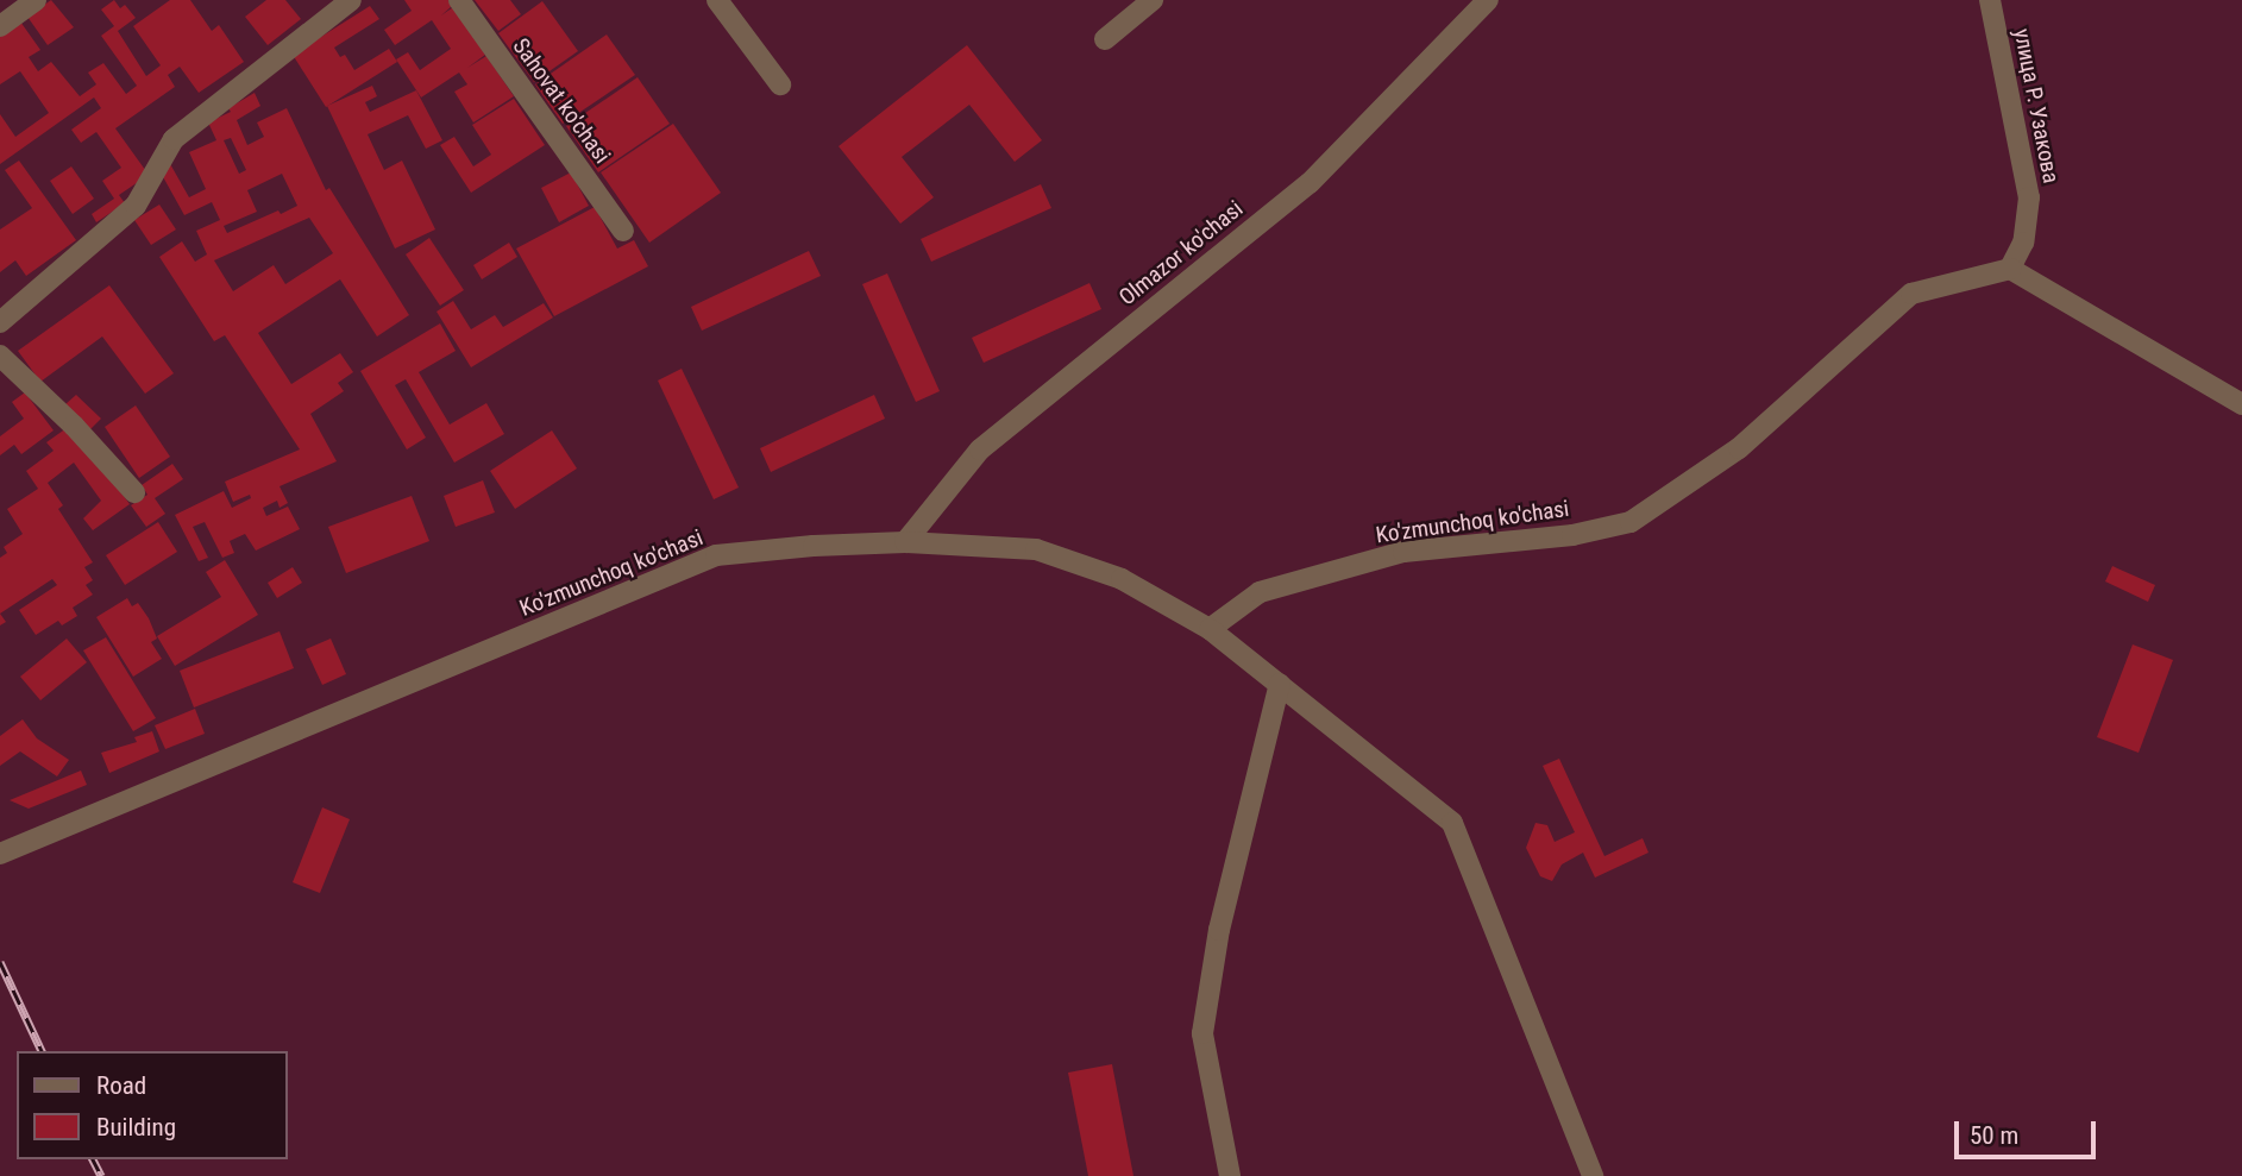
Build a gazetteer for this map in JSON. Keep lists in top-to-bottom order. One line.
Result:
{"streets":{"street":["Sahovat ko'chasi","улица Р. Узакова","Olmazor ko'chasi","Ko'zmunchoq ko'chasi"]},"crossings":[["улица Р. Узакова","Ko'zmunchoq ko'chasi"],["Olmazor ko'chasi","Ko'zmunchoq ko'chasi"]],"legend":["Road","Building"],"scale_bar":"50 m"}
